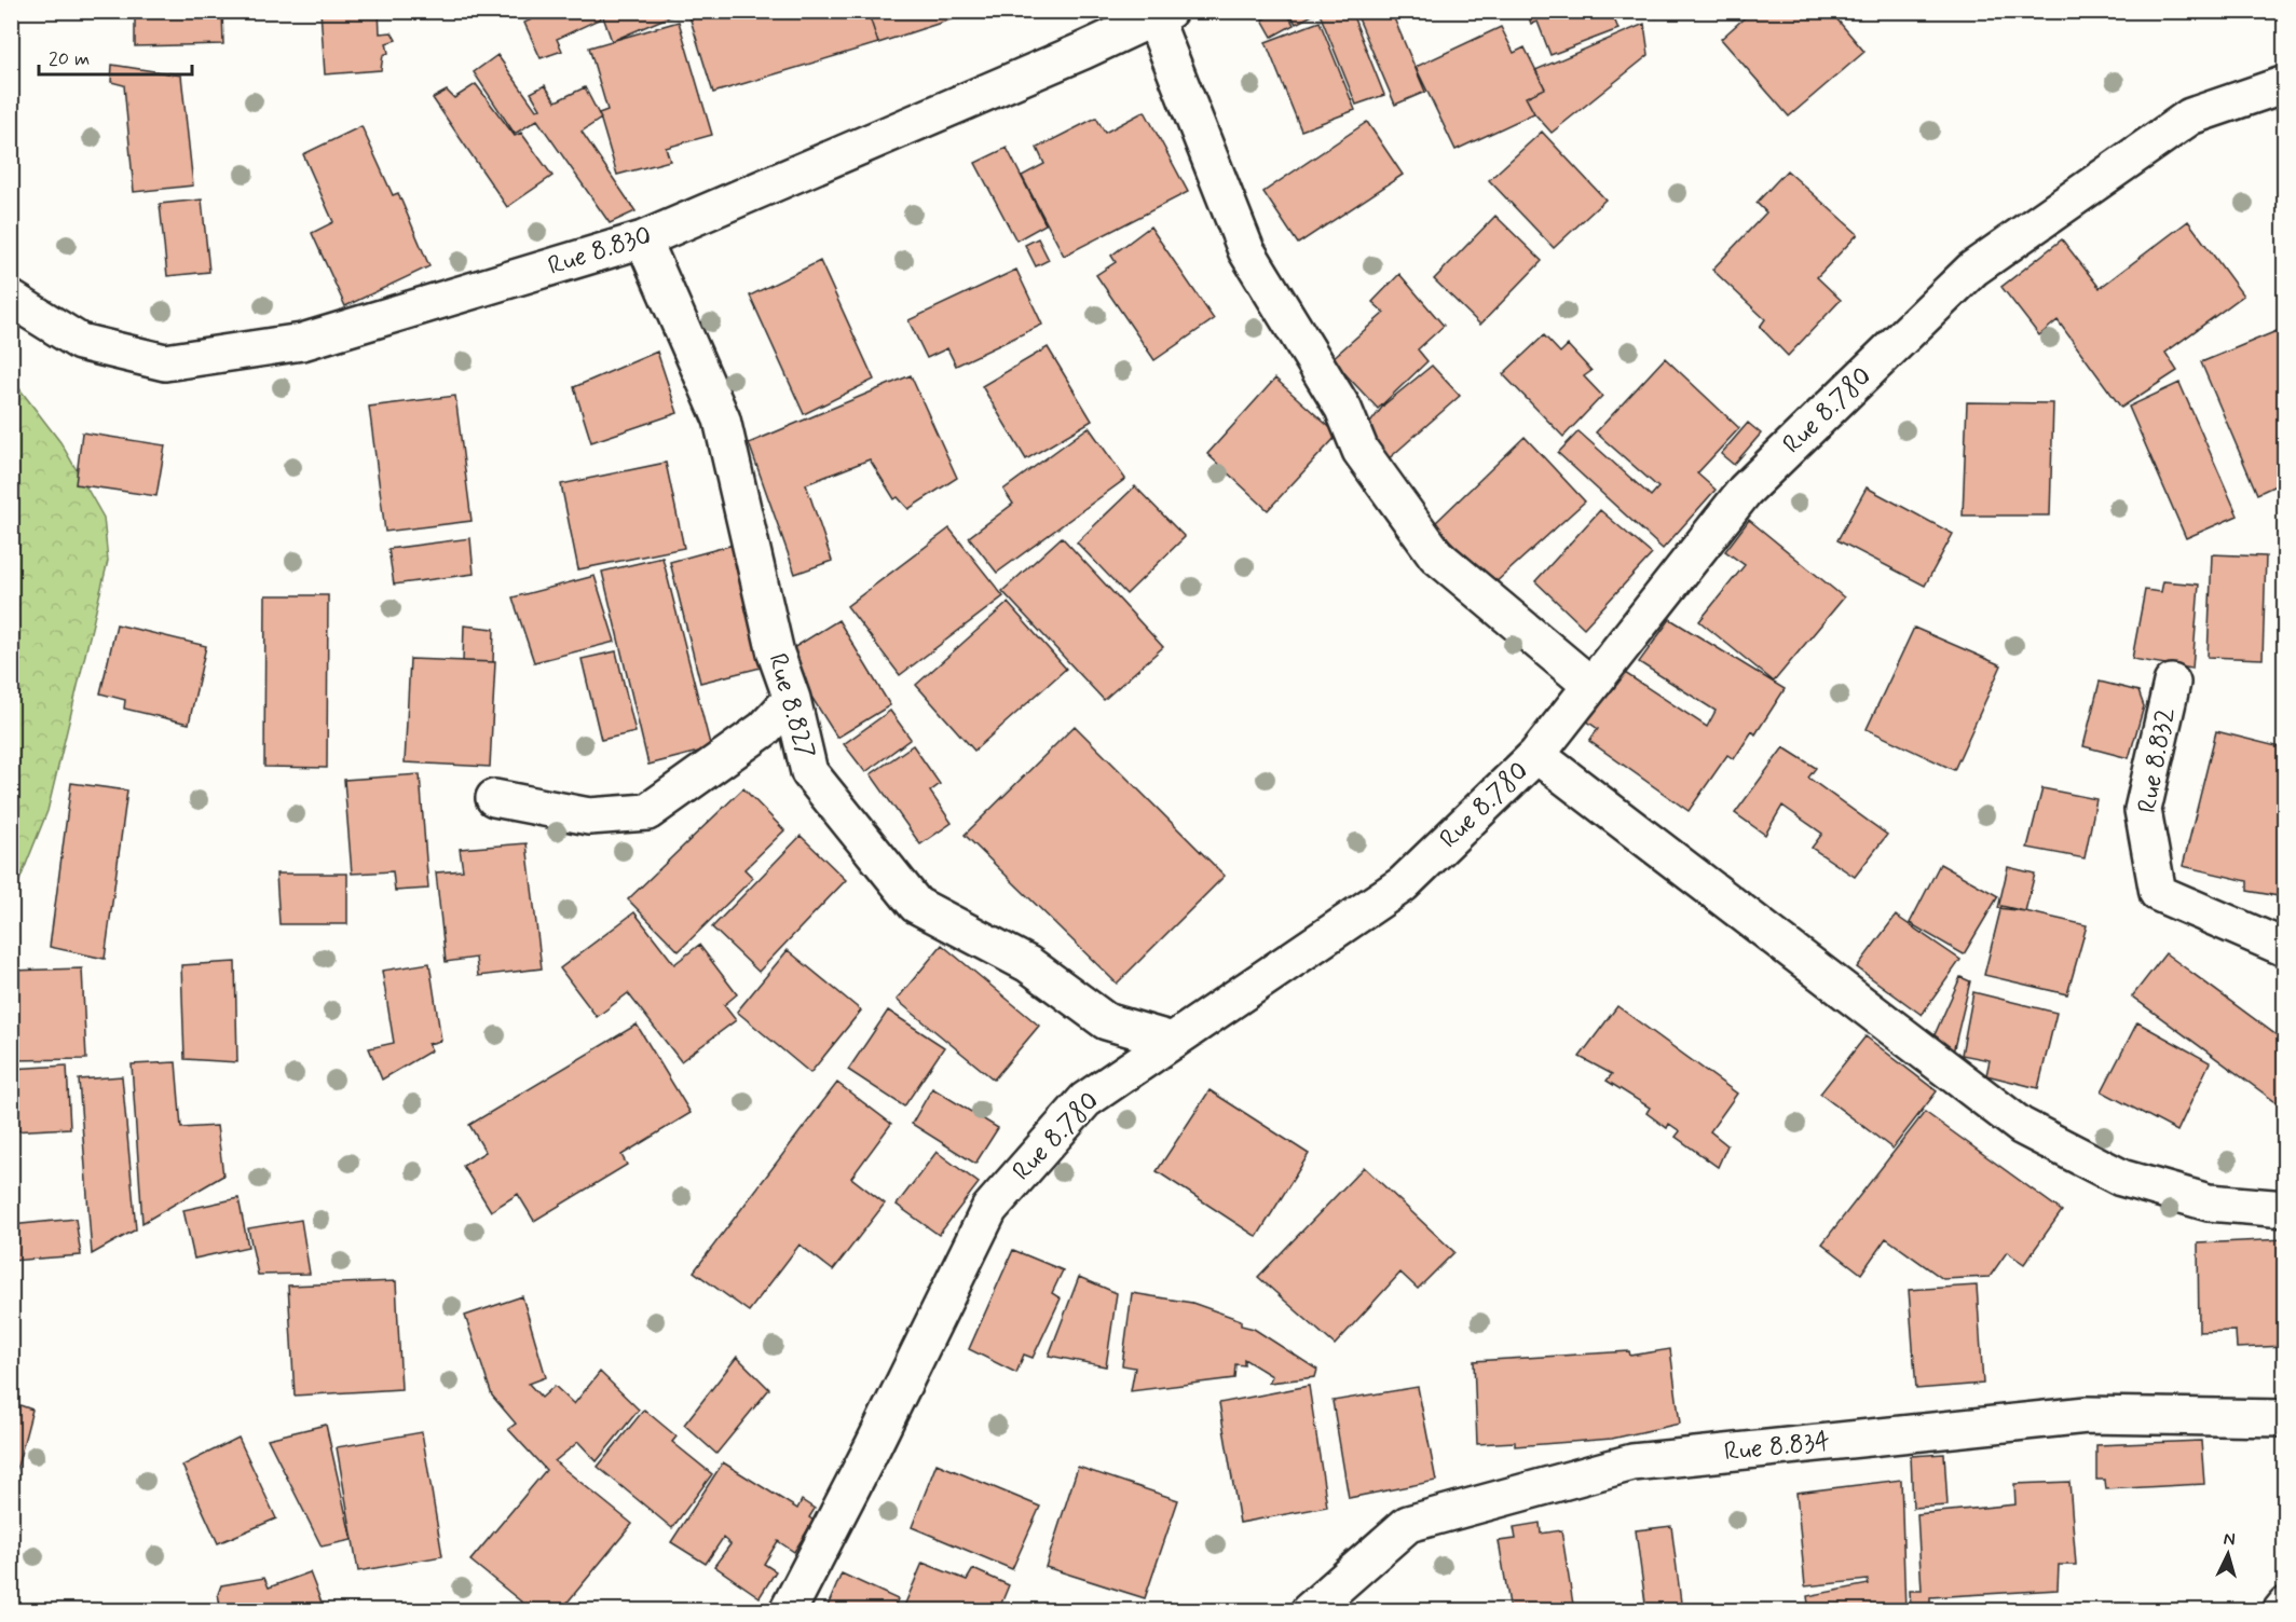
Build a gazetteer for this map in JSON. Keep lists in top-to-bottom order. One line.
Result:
{"streets":{"street":["Rue 8.830","Rue 8.780","Rue 8.827","Rue 8.832","Rue 8.834"]},"crossings":[["Rue 8.830","Rue 8.827"],["Rue 8.780","Rue 8.827"]],"scale_bar":"20 m","north":"top"}
